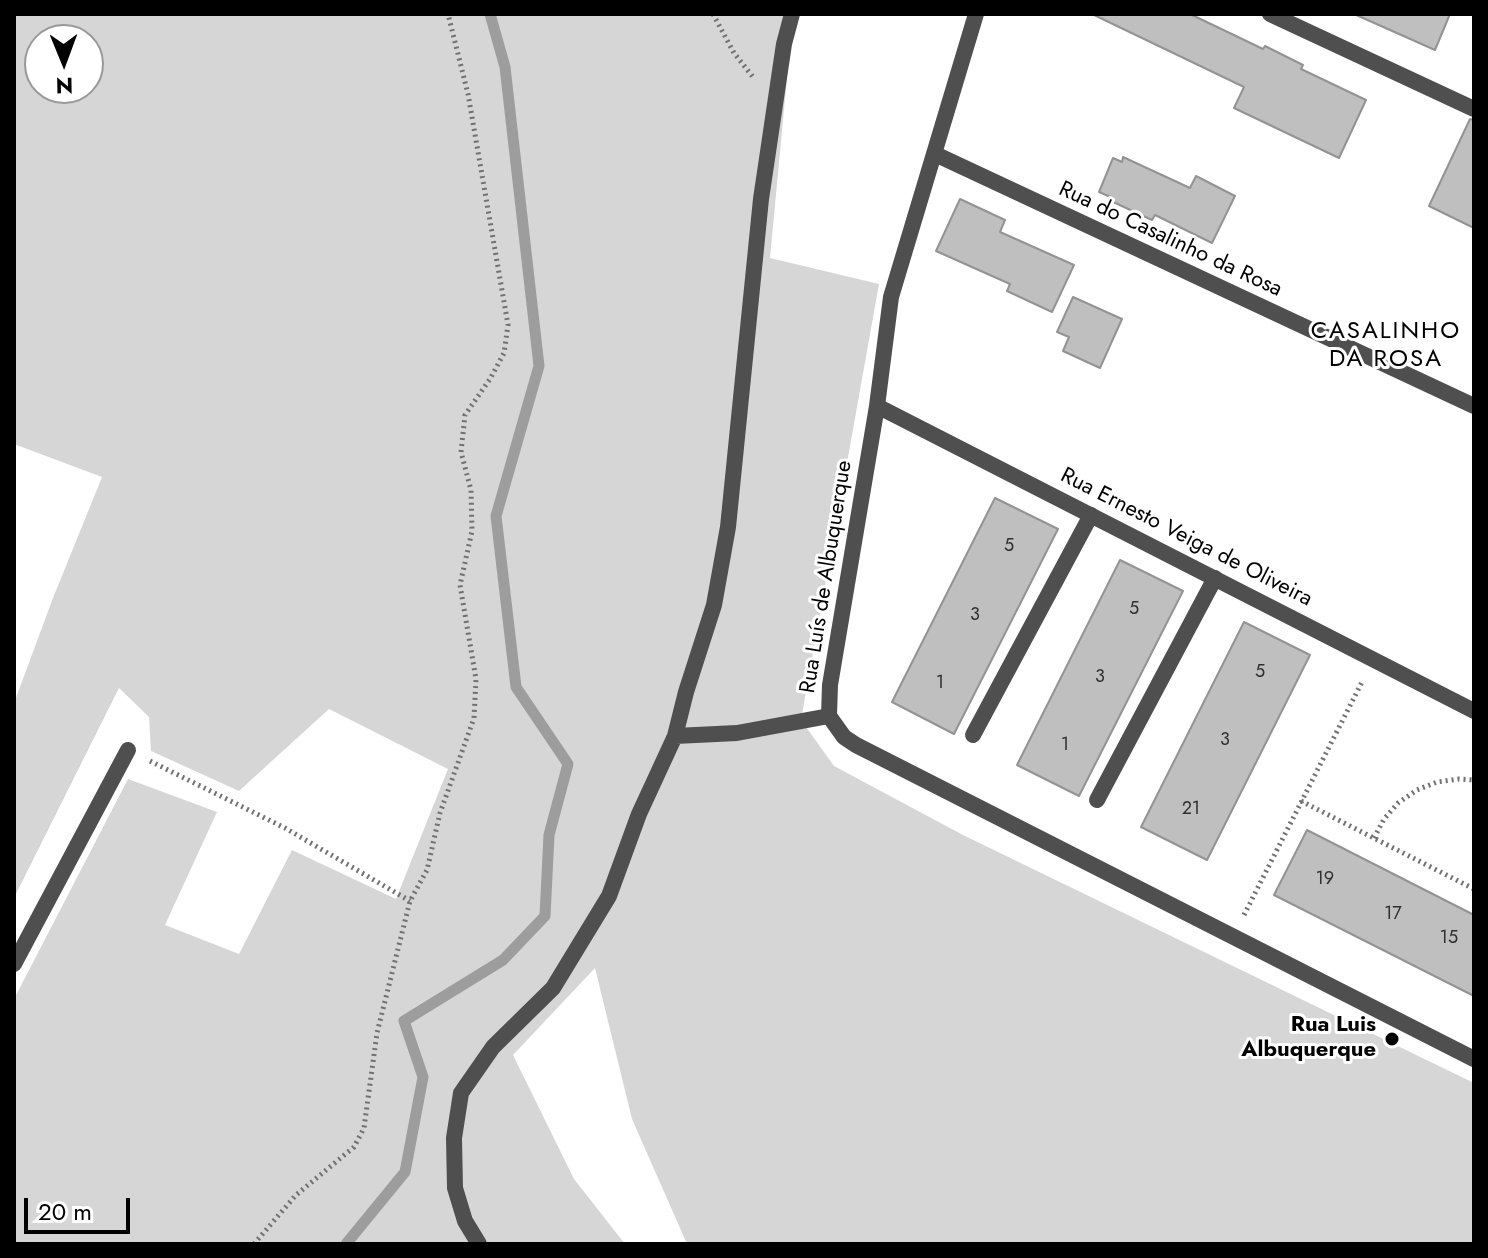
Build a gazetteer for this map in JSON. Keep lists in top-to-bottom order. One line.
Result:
{"streets":{"street":["Rua do Casalinho da Rosa","Rua Ernesto Veiga de Oliveira","Rua Luís de Albuquerque"]},"crossings":[["Rua do Casalinho da Rosa","Rua Luís de Albuquerque"],["Rua Ernesto Veiga de Oliveira","Rua Luís de Albuquerque"]],"districts":["CASALINHO DA ROSA"],"places":["Rua Luis Albuquerque"],"house_numbers":["5","5","3","5","3","1","3","1","21","19","17","15"],"scale_bar":"20 m","north":"bottom"}
